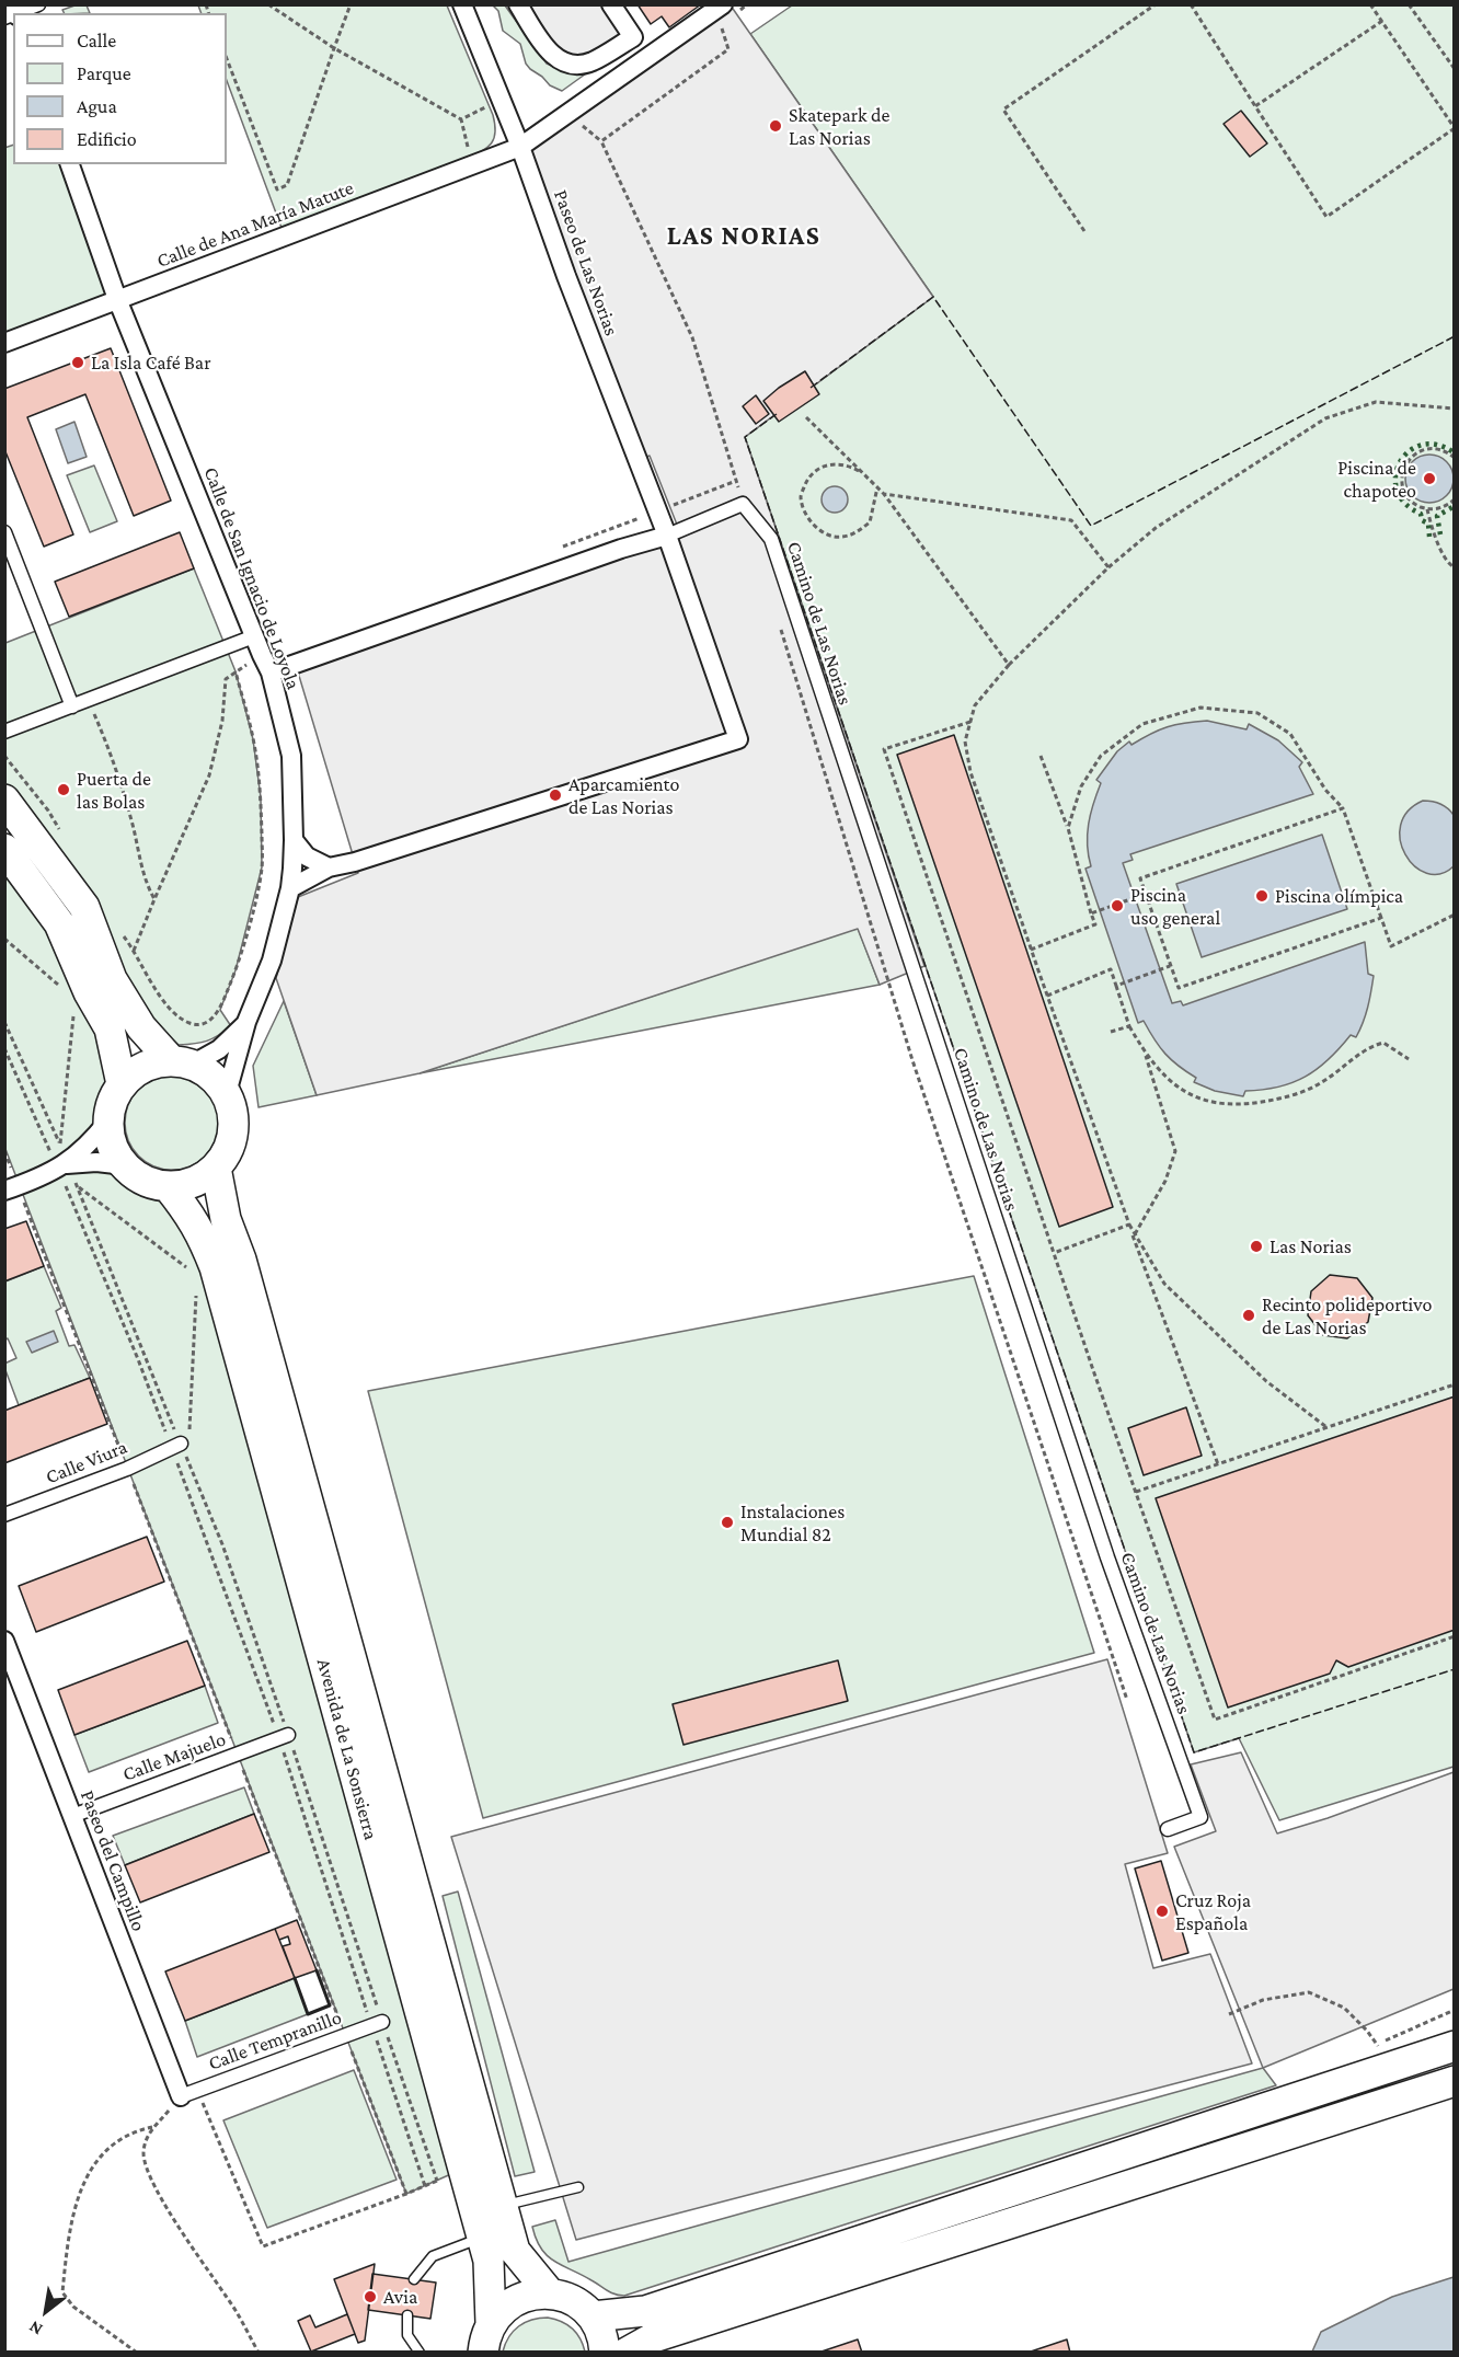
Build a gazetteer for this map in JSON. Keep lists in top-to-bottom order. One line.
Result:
{"streets":{"main road":["Avenida de La Sonsierra"],"street":["Calle de Ana María Matute","Paseo de Las Norias","Calle de San Ignacio de Loyola","Camino de Las Norias","Calle Viura","Calle Majuelo","Paseo del Campillo","Calle Tempranillo"]},"crossings":[["Calle de Ana María Matute","Paseo de Las Norias"],["Calle de Ana María Matute","Calle de San Ignacio de Loyola"],["Paseo de Las Norias","Camino de Las Norias"],["Calle de San Ignacio de Loyola","Avenida de La Sonsierra"],["Calle Majuelo","Paseo del Campillo"],["Paseo del Campillo","Calle Tempranillo"]],"districts":["LAS NORIAS"],"places":["Skatepark de Las Norias","La Isla Café Bar","Piscina de chapoteo","Puerta de las Bolas","Aparcamiento de Las Norias","Piscina olímpica","Piscina uso general","Las Norias","Recinto polideportivo de Las Norias","Instalaciones Mundial 82","Cruz Roja Española","Avia"],"legend":["Calle","Parque","Agua","Edificio"],"north":"bottom left"}
